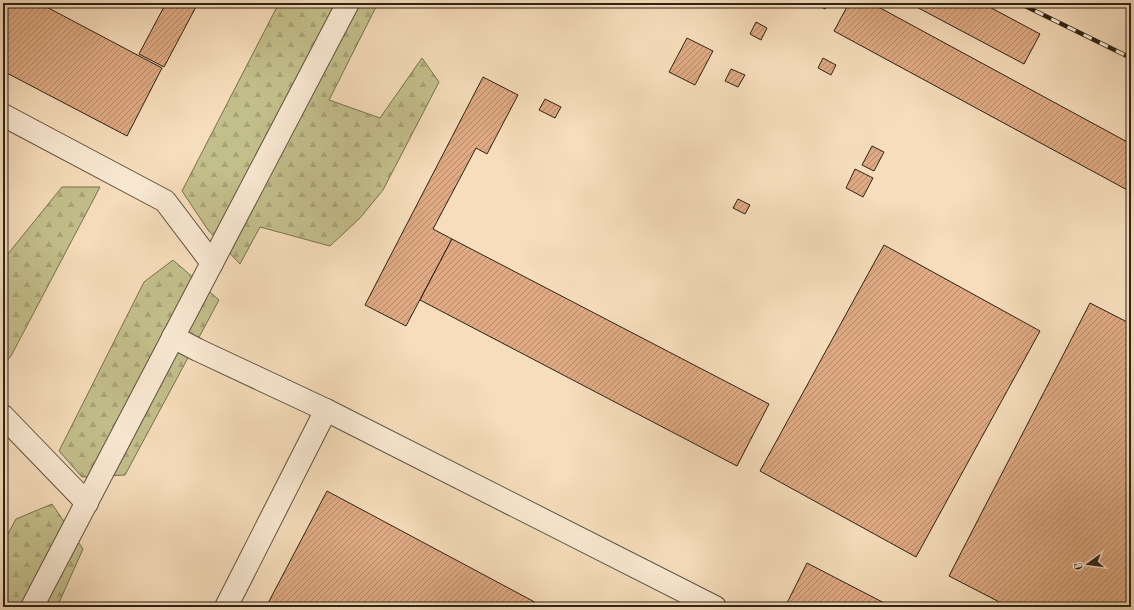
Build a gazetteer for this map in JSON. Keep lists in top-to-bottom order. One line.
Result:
{"north":"left"}
